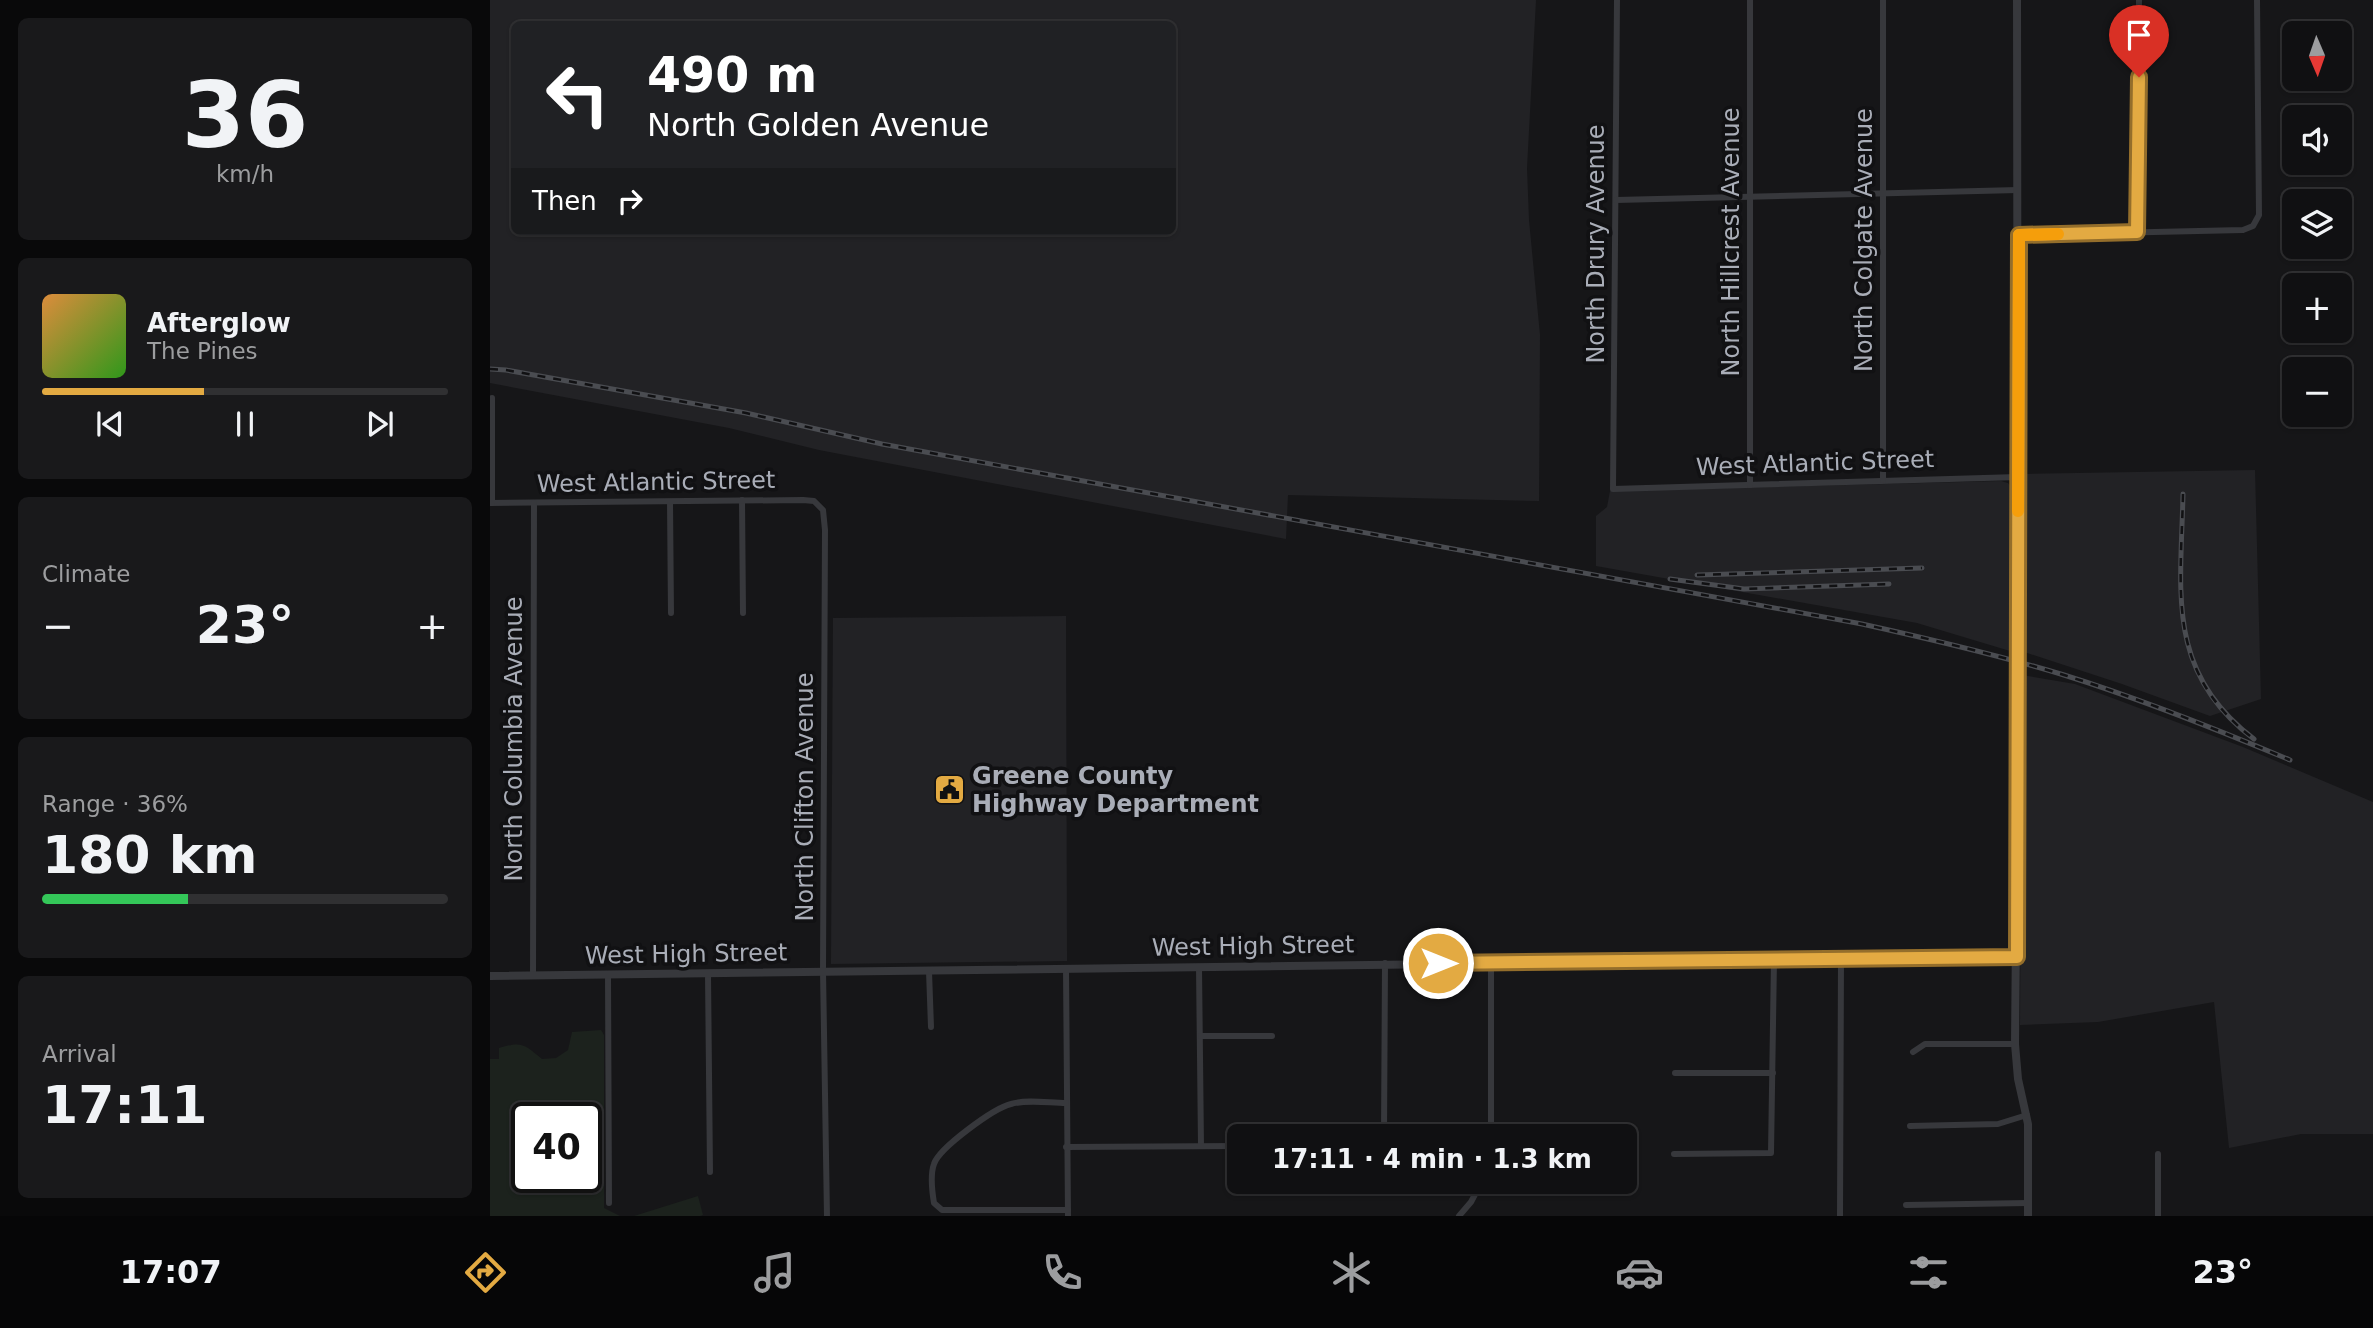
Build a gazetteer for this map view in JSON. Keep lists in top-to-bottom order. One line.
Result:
{"streets":{"street":["North Colgate Avenue","North Hillcrest Avenue","North Drury Avenue","West Atlantic Street","North Columbia Avenue","North Clifton Avenue","West High Street"]},"crossings":[["North Colgate Avenue","West Atlantic Street"],["North Hillcrest Avenue","West Atlantic Street"],["North Drury Avenue","West Atlantic Street"],["West Atlantic Street","North Columbia Avenue"],["West Atlantic Street","North Clifton Avenue"],["North Columbia Avenue","West High Street"],["North Clifton Avenue","West High Street"]],"places":{"public building":["Greene County Highway Department"]},"north":"bottom","page":{"tile":[["36","km/h"],"Climate",["Range · 36%","180 km"],["Arrival","17:11"]],"map_buttons":["+","−"],"turn":["490 m","North Golden Avenue"],"then":"Then","song":["Afterglow","The Pines"],"heat":["−","23°","+"],"limit":"40","trip":"17:11 · 4 min · 1.3 km","tabs":["17:07","23°"]}}
